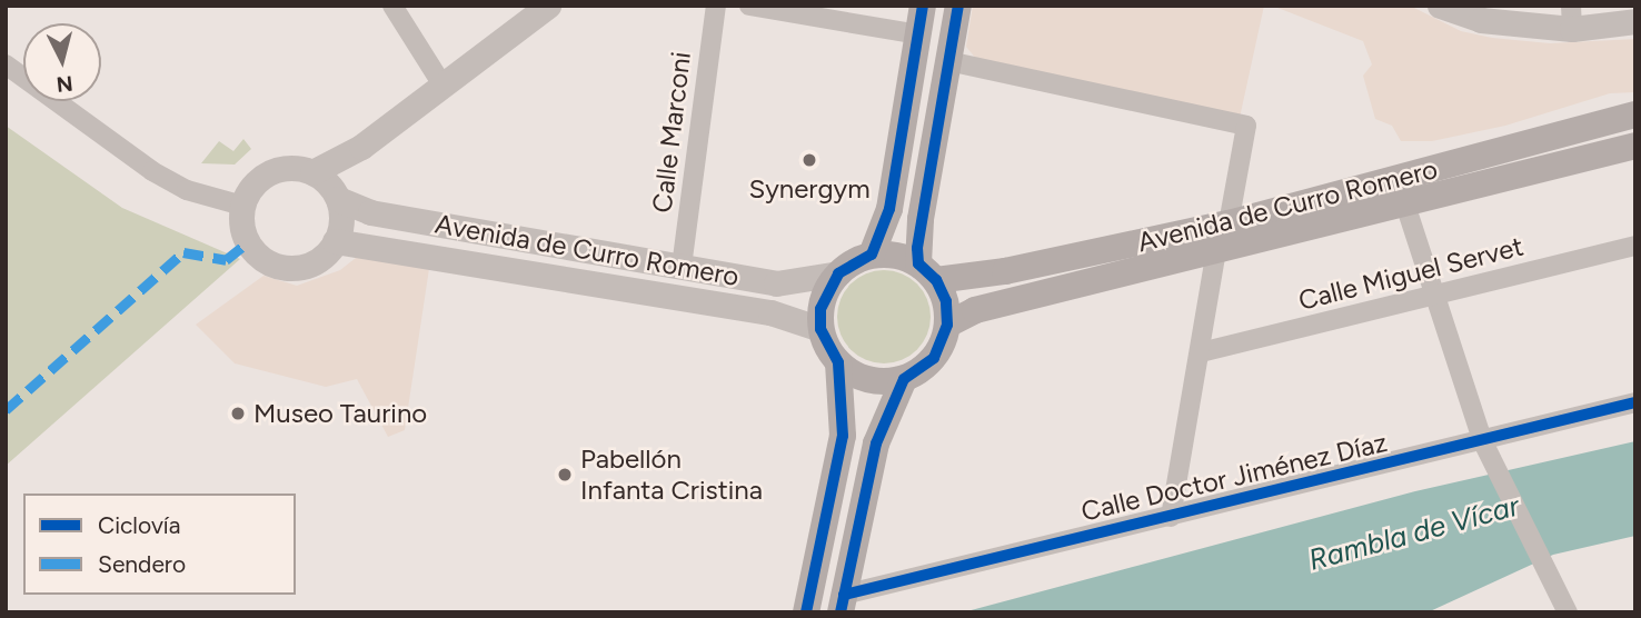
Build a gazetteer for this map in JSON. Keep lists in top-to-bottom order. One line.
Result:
{"streets":{"main road":["Avenida de Curro Romero"],"street":["Calle Marconi","Calle Miguel Servet","Calle Doctor Jiménez Díaz"]},"crossings":[["Calle Marconi","Avenida de Curro Romero"]],"water":["Rambla de Vícar"],"places":["Synergym","Museo Taurino","Pabellón Infanta Cristina"],"legend":["Ciclovía","Sendero"],"north":"bottom"}
